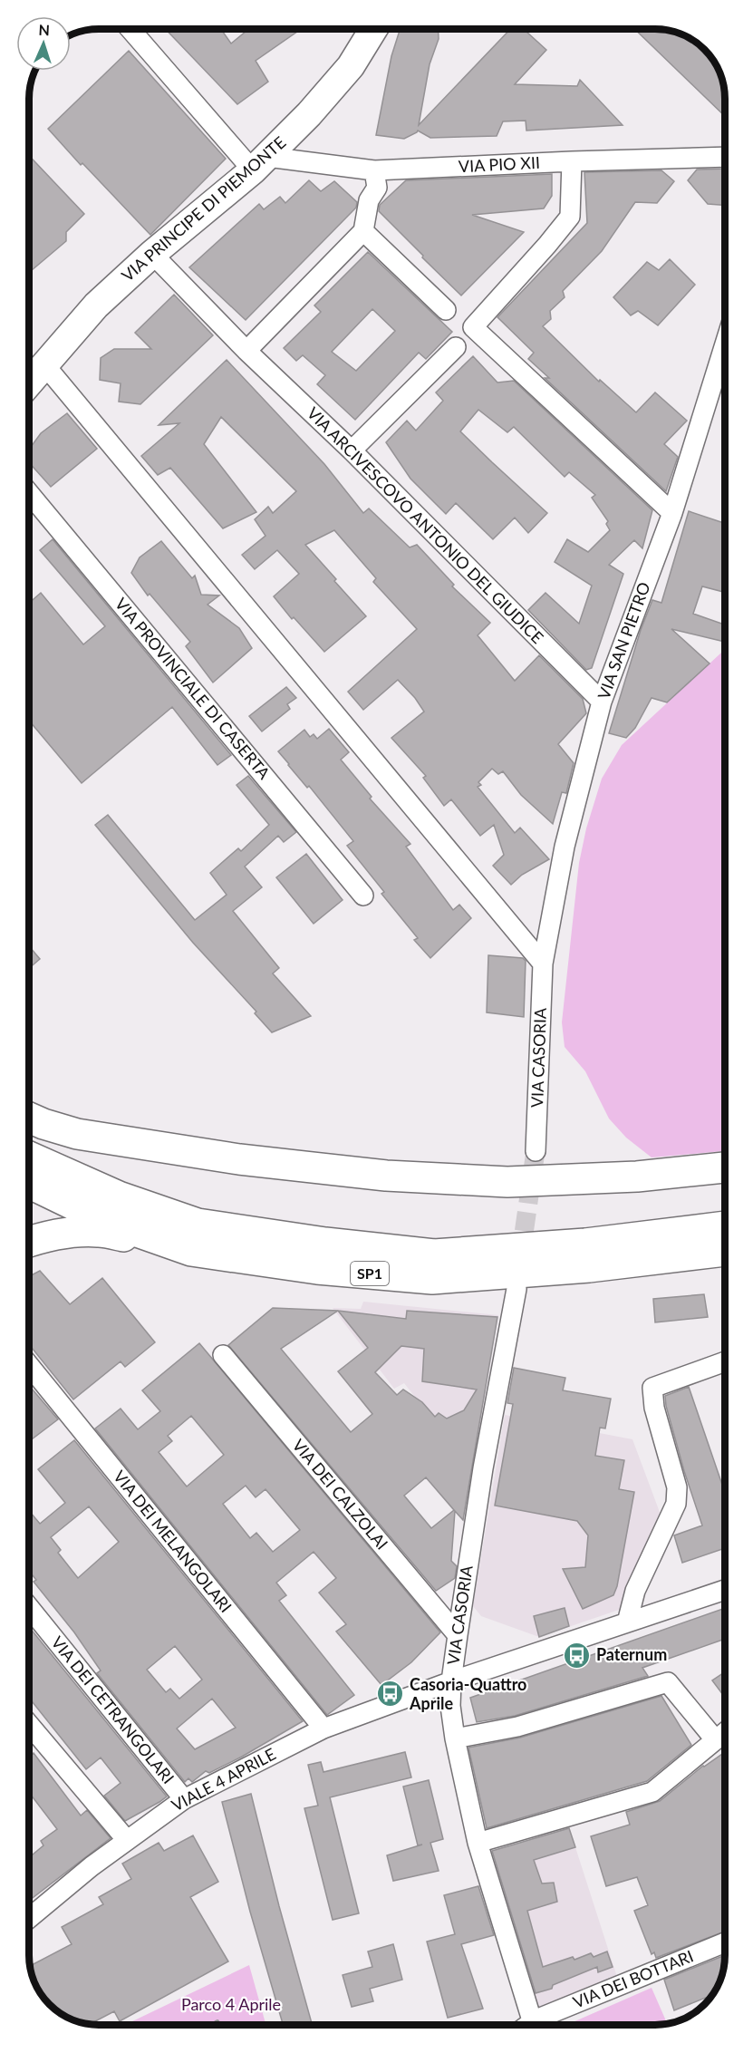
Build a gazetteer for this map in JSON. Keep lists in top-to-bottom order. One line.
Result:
{"streets":{"highway":["SP1"],"main road":["VIA PRINCIPE DI PIEMONTE"],"street":["VIA PIO XII","VIA ARCIVESCOVO ANTONIO DEL GIUDICE","VIA SAN PIETRO","VIA PROVINCIALE DI CASERTA","VIA CASORIA","VIA DEI CALZOLAI","VIA DEI MELANGOLARI","VIA DEI CETRANGOLARI","VIALE 4 APRILE","VIA DEI BOTTARI"]},"crossings":[["VIA PIO XII","VIA PRINCIPE DI PIEMONTE"],["VIA PRINCIPE DI PIEMONTE","VIA ARCIVESCOVO ANTONIO DEL GIUDICE"],["VIA ARCIVESCOVO ANTONIO DEL GIUDICE","VIA SAN PIETRO"],["VIA SAN PIETRO","VIA CASORIA"],["VIA CASORIA","VIA DEI CALZOLAI"],["VIA CASORIA","VIALE 4 APRILE"],["VIA DEI MELANGOLARI","VIALE 4 APRILE"],["VIA DEI CETRANGOLARI","VIALE 4 APRILE"]],"parks":["Parco 4 Aprile"],"places":{"bus stop":["Paternum","Casoria-Quattro Aprile"]},"north":"top"}
